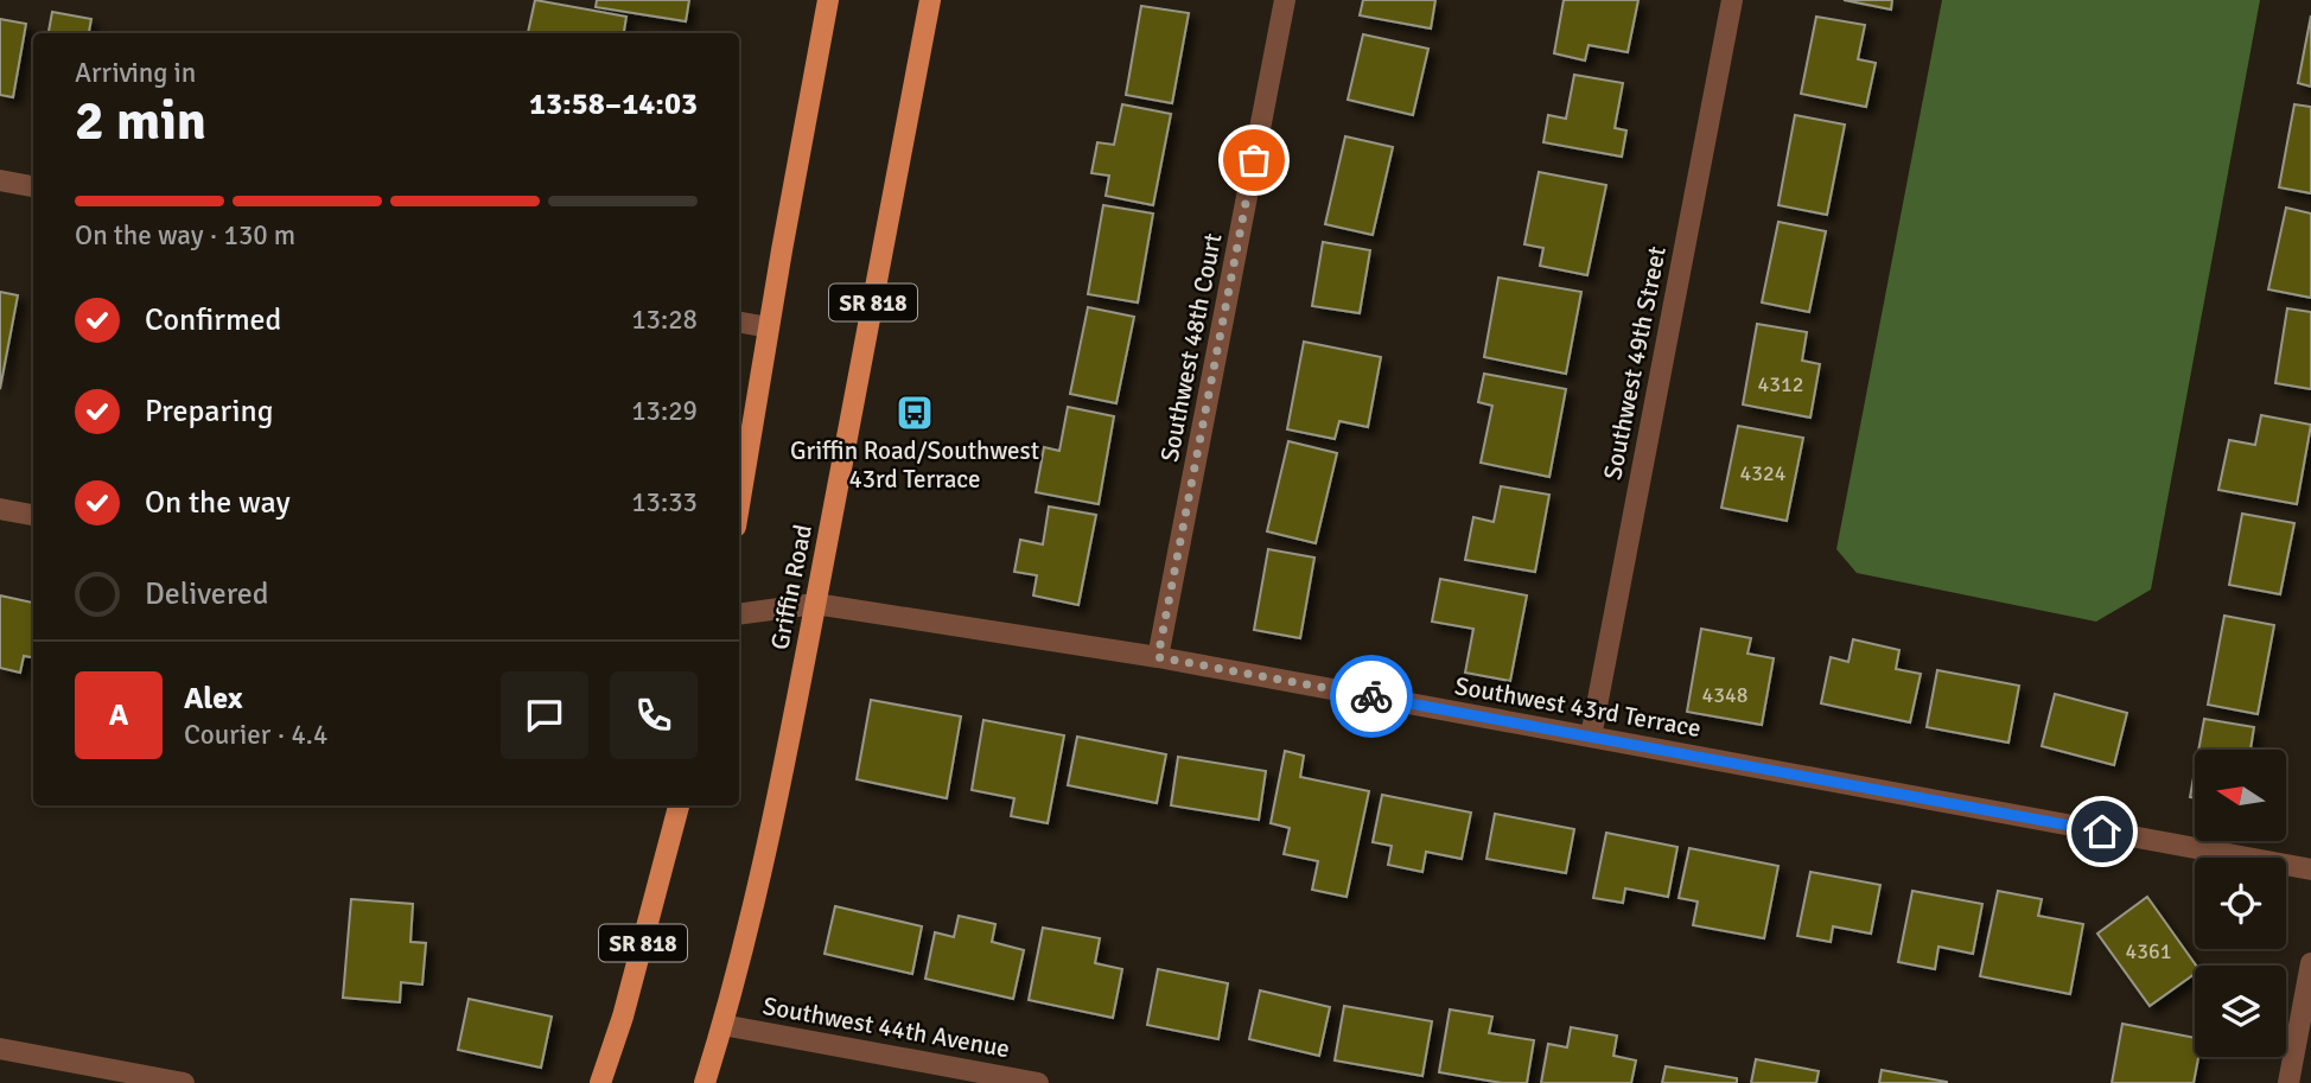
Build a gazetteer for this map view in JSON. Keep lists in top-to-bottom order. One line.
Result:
{"streets":{"main road":["SR 818","Griffin Road"],"street":["Southwest 48th Court","Southwest 49th Street","Southwest 43rd Terrace","Southwest 44th Avenue"]},"crossings":[["Southwest 48th Court","Southwest 43rd Terrace"],["Southwest 49th Street","Southwest 43rd Terrace"],["Griffin Road","Southwest 43rd Terrace"],["Griffin Road","Southwest 44th Avenue"]],"places":{"bus stop":["Griffin Road/Southwest 43rd Terrace"]},"house_numbers":["4312","4324","4348","4361"],"north":"left","page":{"heading":["2 min","Arriving in","13:58–14:03"],"panel":["Alex","Courier · 4.4"],"bar":"On the way · 130 m","list":[["Confirmed","13:28"],["Preparing","13:29"],["On the way","13:33"],"Delivered"],"round":"A"}}
